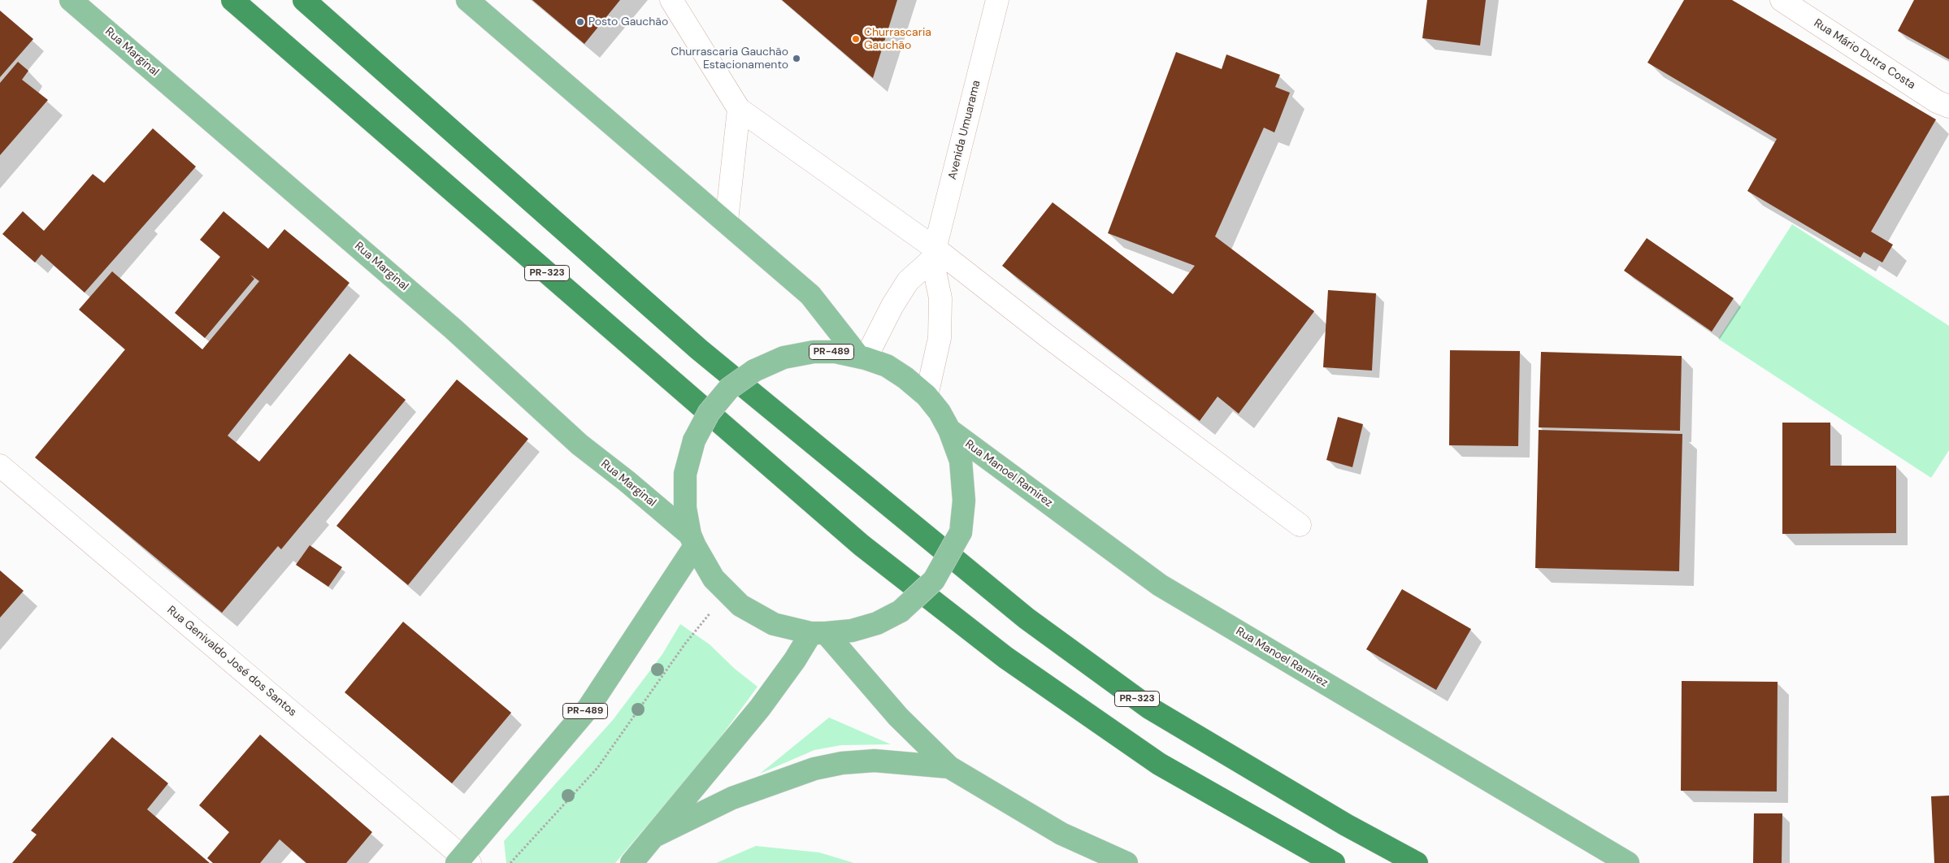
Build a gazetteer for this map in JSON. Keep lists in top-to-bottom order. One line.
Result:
{"streets":{"highway":["PR-323"],"main road":["Rua Marginal","PR-489","Rua Manoel Ramirez"],"street":["Rua Mário Dutra Costa","Avenida Umuarama","Rua Genivaldo José dos Santos"]},"crossings":[["Rua Marginal","PR-489"],["Avenida Umuarama","PR-489"],["PR-489","Rua Manoel Ramirez"],["PR-489","Rua Genivaldo José dos Santos"]],"places":["Posto Gauchão","Churrascaria Gauchão","Churrascaria Gauchão Estacionamento"]}
